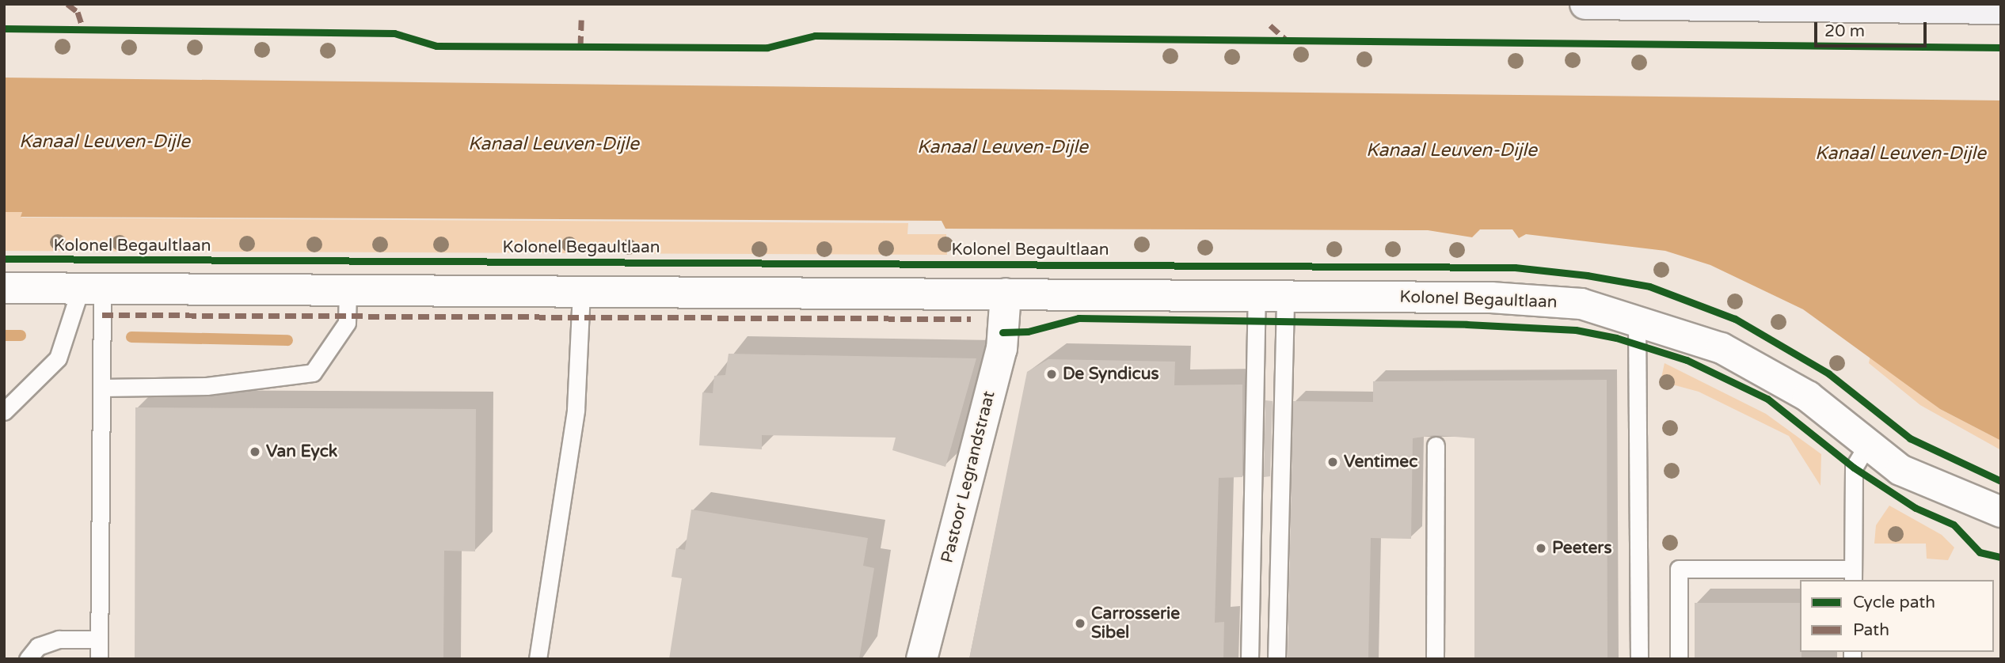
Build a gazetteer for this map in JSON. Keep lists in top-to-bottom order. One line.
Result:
{"streets":{"street":["Kolonel Begaultlaan","Pastoor Legrandstraat"]},"crossings":[["Kolonel Begaultlaan","Pastoor Legrandstraat"]],"water":["Kanaal Leuven-Dijle"],"places":["De Syndicus","Van Eyck","Ventimec","Peeters","Carrosserie Sibel"],"legend":["Cycle path","Path"],"scale_bar":"20 m"}
